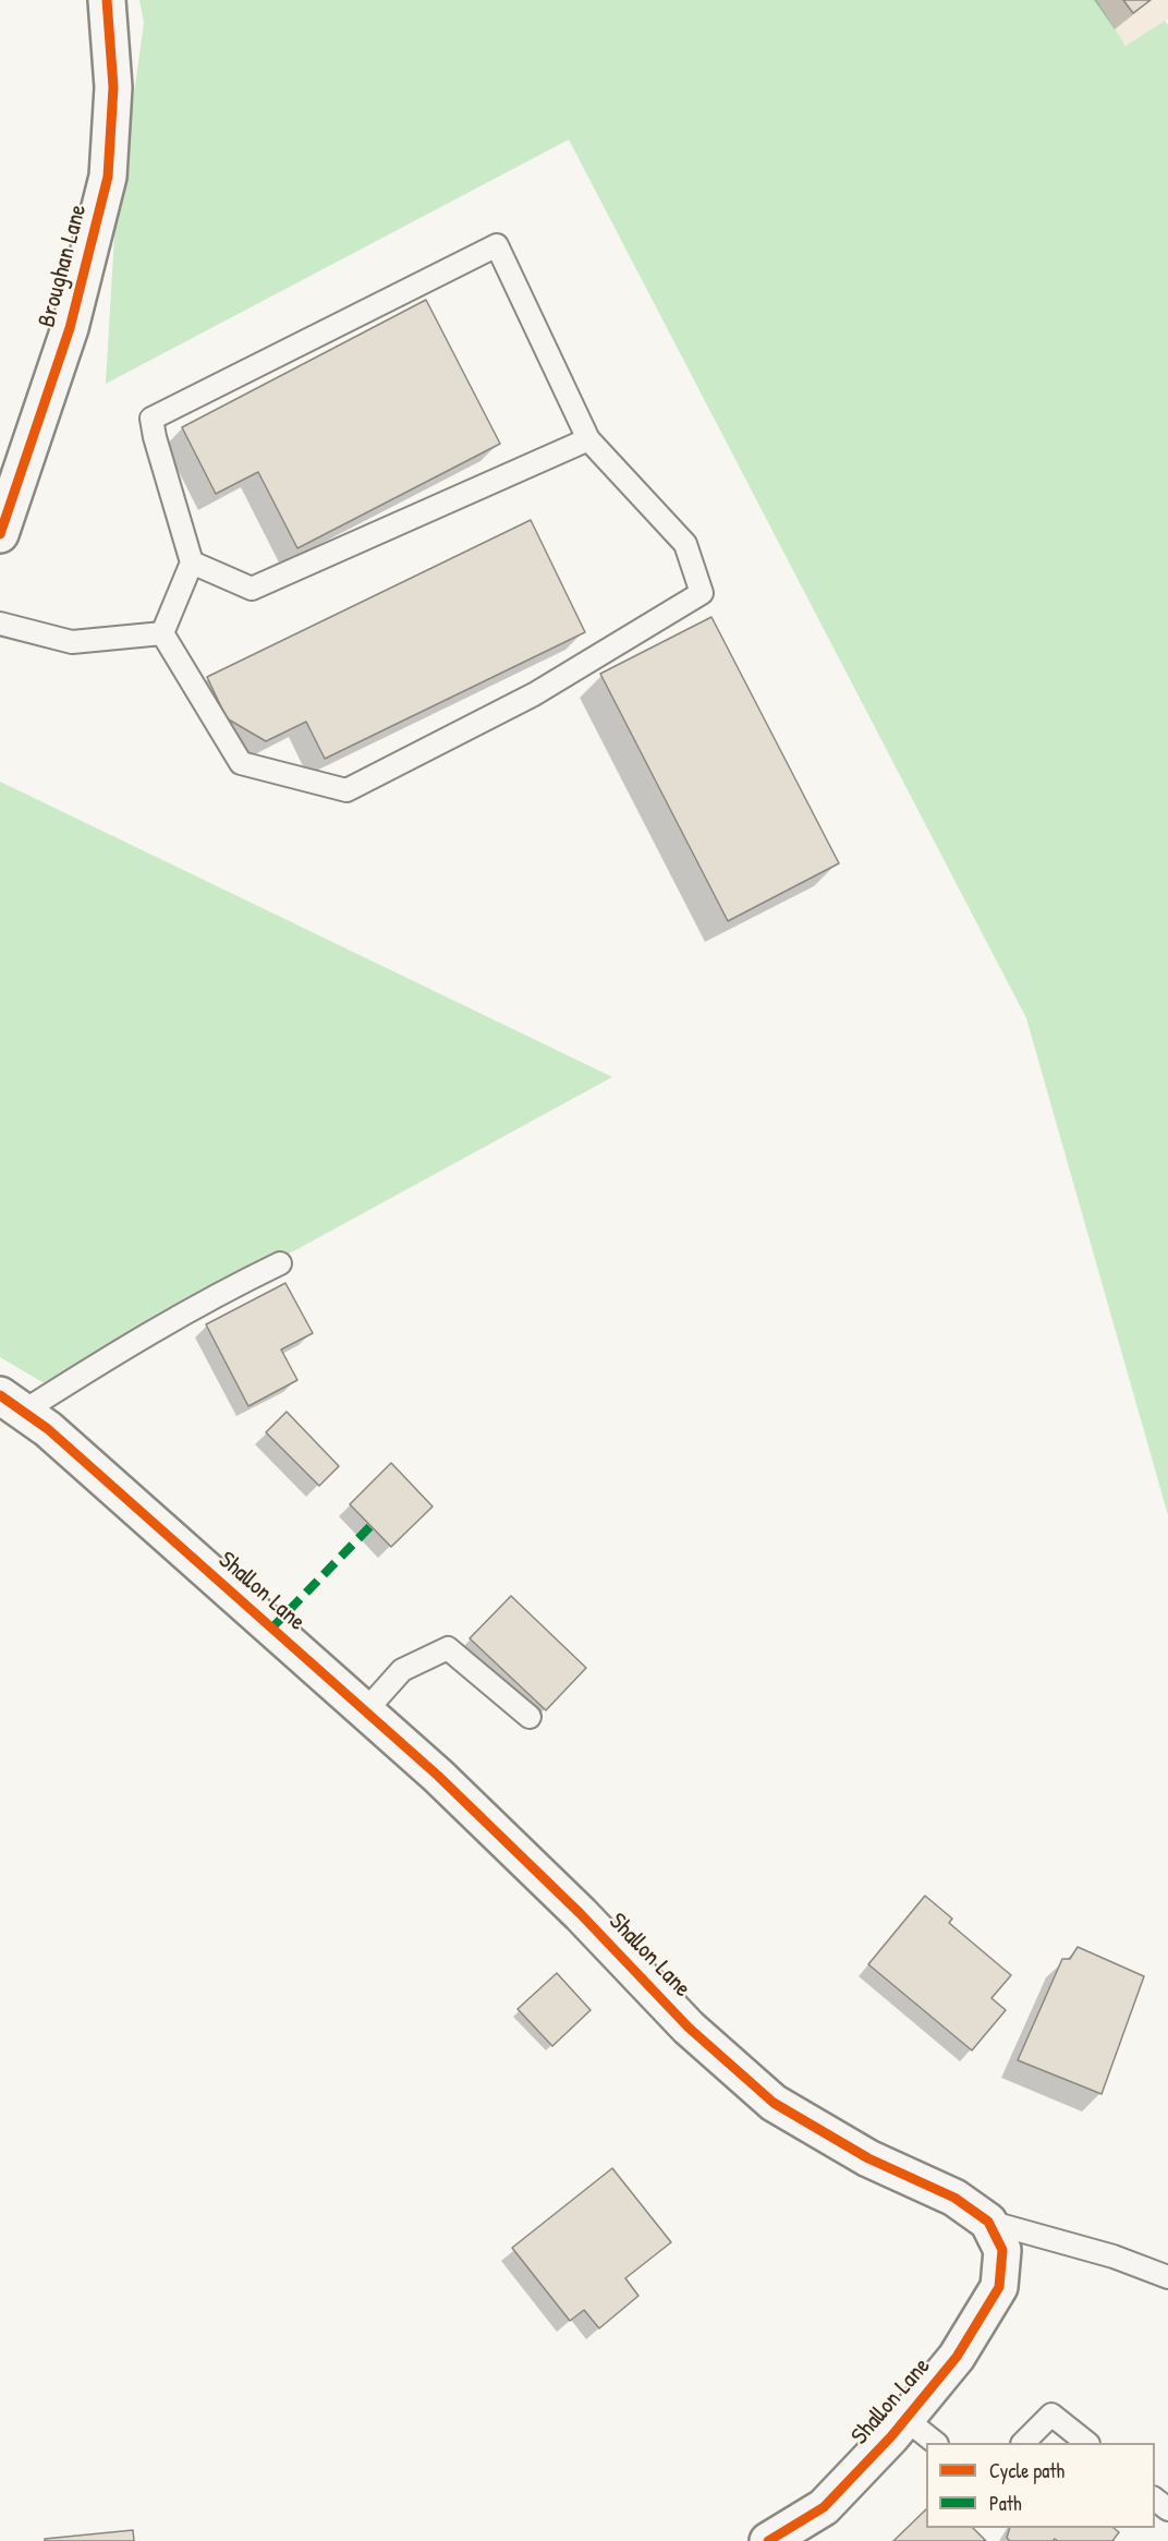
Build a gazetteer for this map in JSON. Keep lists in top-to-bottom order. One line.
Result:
{"streets":{"street":["Broughan Lane","Shallon Lane"]},"legend":["Cycle path","Path"]}
